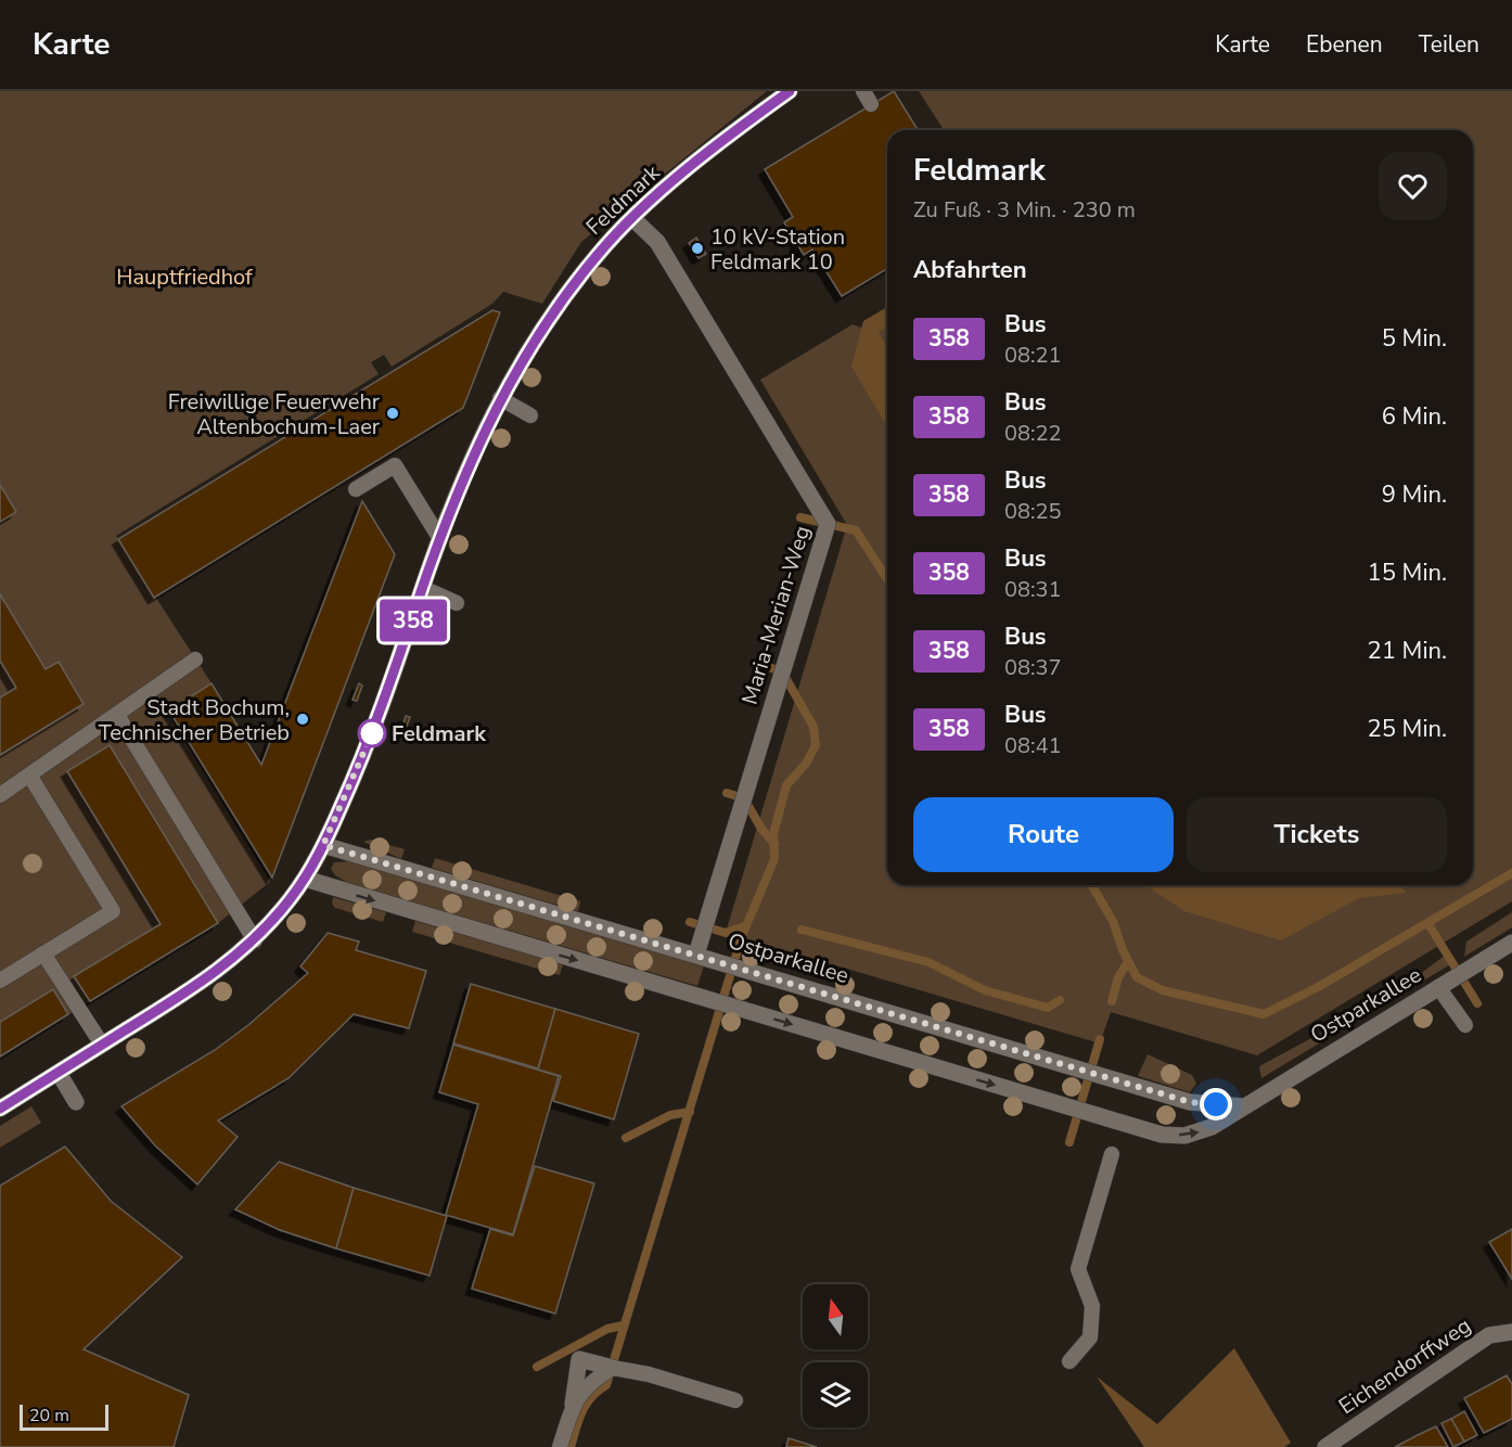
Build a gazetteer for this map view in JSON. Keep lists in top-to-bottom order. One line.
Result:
{"streets":{"street":["Feldmark","Maria-Merian-Weg","Ostparkallee","Eichendorffweg"]},"crossings":[["Feldmark","Maria-Merian-Weg"],["Feldmark","Ostparkallee"],["Maria-Merian-Weg","Ostparkallee"]],"parks":["Hauptfriedhof"],"places":["10 kV-Station Feldmark 10","Freiwillige Feuerwehr Altenbochum-Laer","Stadt Bochum, Technischer Betrieb","Feldmark"],"lines":["bus line 358"],"scale_bar":"20 m","north":"top","page":{"header":"Karte","nav":["Karte","Ebenen","Teilen"],"on_map":"358","heading":[["Feldmark","Zu Fuß · 3 Min. · 230 m"],"Abfahrten"],"list":[{"mark":"358","name":"Bus","note":"08:21","value":"5 Min."},{"mark":"358","name":"Bus","note":"08:22","value":"6 Min."},{"mark":"358","name":"Bus","note":"08:25","value":"9 Min."},{"mark":"358","name":"Bus","note":"08:31","value":"15 Min."},{"mark":"358","name":"Bus","note":"08:37","value":"21 Min."},{"mark":"358","name":"Bus","note":"08:41","value":"25 Min."}],"buttons":["Route","Tickets"],"scale":"20 m"}}
